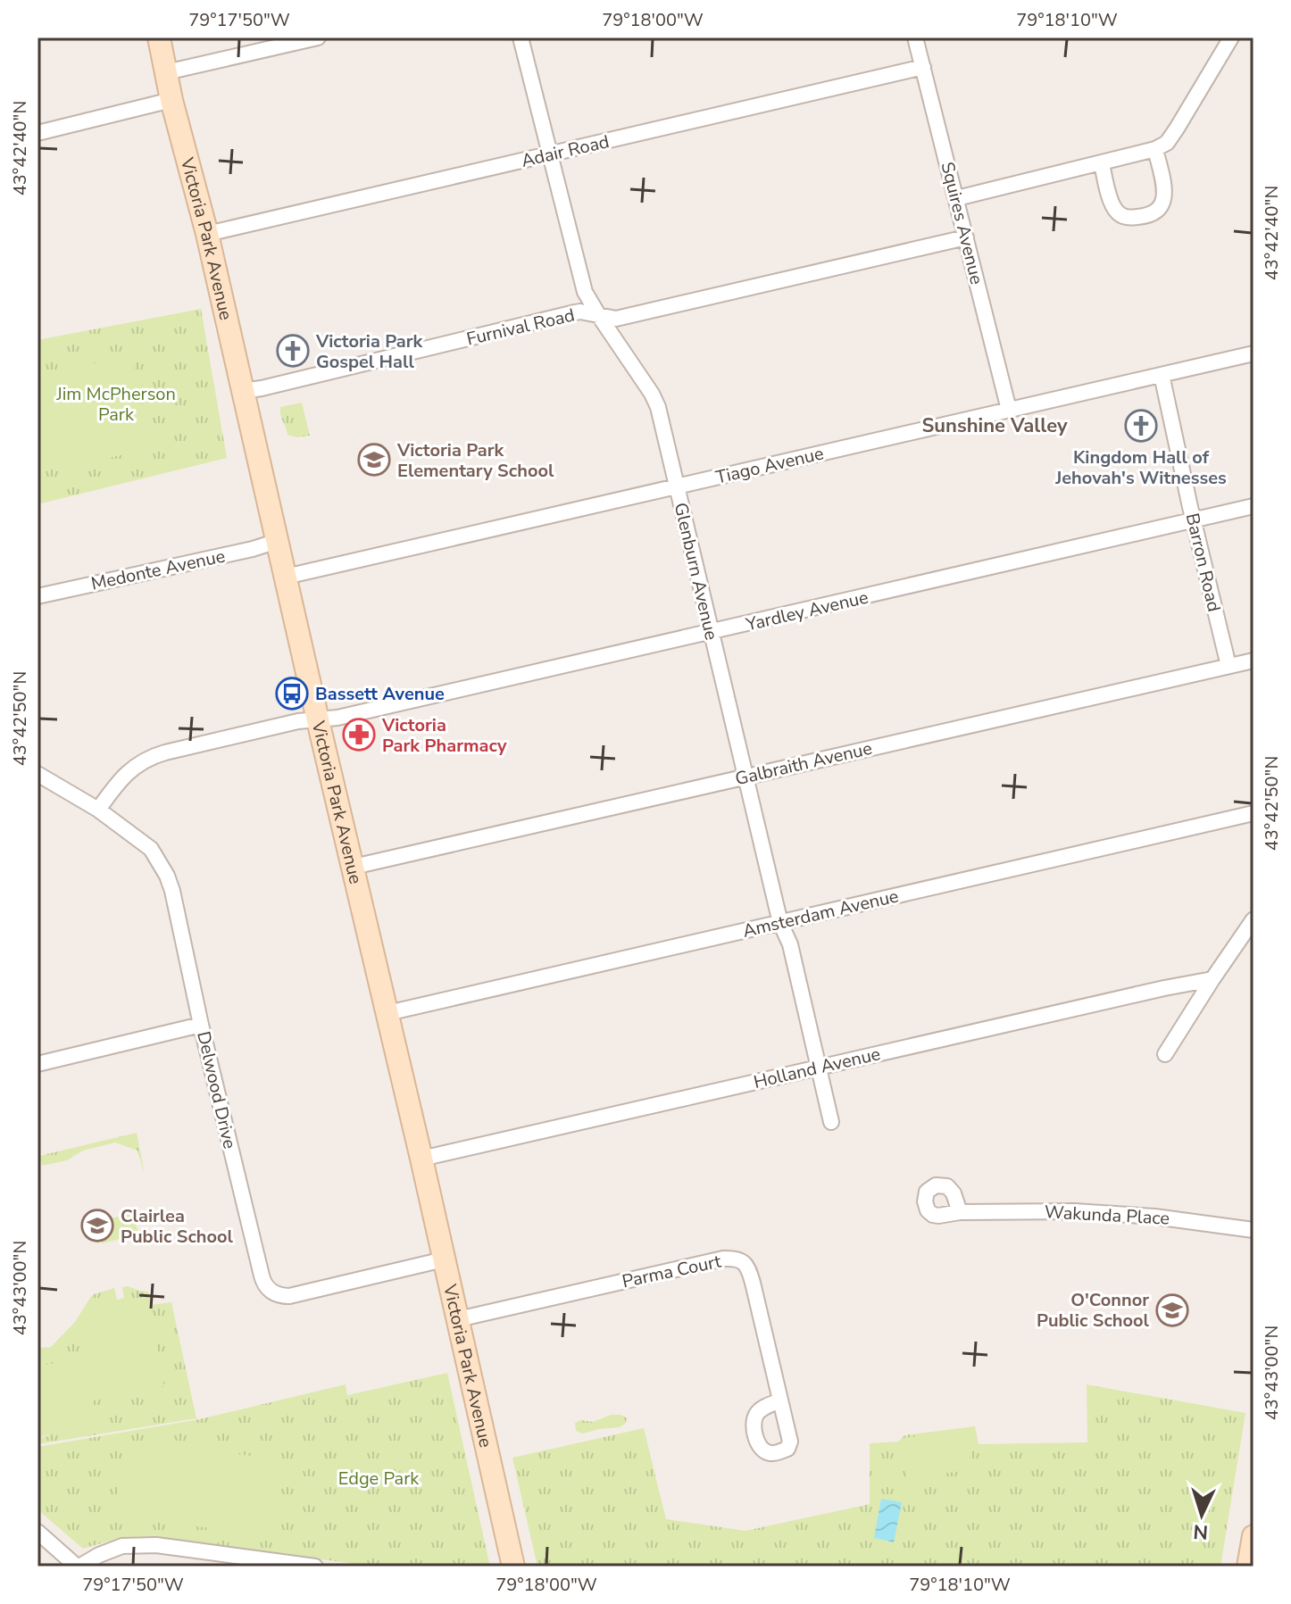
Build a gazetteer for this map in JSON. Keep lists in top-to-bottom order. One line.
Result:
{"streets":{"main road":["Victoria Park Avenue"],"street":["Adair Road","Squires Avenue","Furnival Road","Tiago Avenue","Barron Road","Medonte Avenue","Glenburn Avenue","Yardley Avenue","Galbraith Avenue","Amsterdam Avenue","Holland Avenue","Delwood Drive","Wakunda Place","Parma Court"]},"crossings":[["Adair Road","Squires Avenue"],["Adair Road","Victoria Park Avenue"],["Adair Road","Glenburn Avenue"],["Squires Avenue","Furnival Road"],["Squires Avenue","Tiago Avenue"],["Victoria Park Avenue","Furnival Road"],["Victoria Park Avenue","Tiago Avenue"],["Victoria Park Avenue","Medonte Avenue"],["Victoria Park Avenue","Yardley Avenue"],["Victoria Park Avenue","Galbraith Avenue"],["Victoria Park Avenue","Amsterdam Avenue"],["Victoria Park Avenue","Holland Avenue"],["Victoria Park Avenue","Delwood Drive"],["Victoria Park Avenue","Parma Court"],["Furnival Road","Glenburn Avenue"],["Tiago Avenue","Barron Road"],["Tiago Avenue","Glenburn Avenue"],["Barron Road","Yardley Avenue"],["Barron Road","Galbraith Avenue"],["Glenburn Avenue","Yardley Avenue"],["Glenburn Avenue","Galbraith Avenue"],["Glenburn Avenue","Amsterdam Avenue"],["Glenburn Avenue","Holland Avenue"]],"districts":["Sunshine Valley"],"parks":["Jim McPherson Park","Edge Park"],"places":{"church":["Victoria Park Gospel Hall","Kingdom Hall of Jehovah's Witnesses"],"school or university":["Victoria Park Elementary School","Clairlea Public School","O'Connor Public School"],"bus stop":["Bassett Avenue"],"pharmacy":["Victoria Park Pharmacy"]},"north":"bottom","coordinates":["79°17'50\"W","79°18'00\"W","79°18'10\"W","43°42'40\"N","43°42'50\"N","43°43'00\"N"]}
